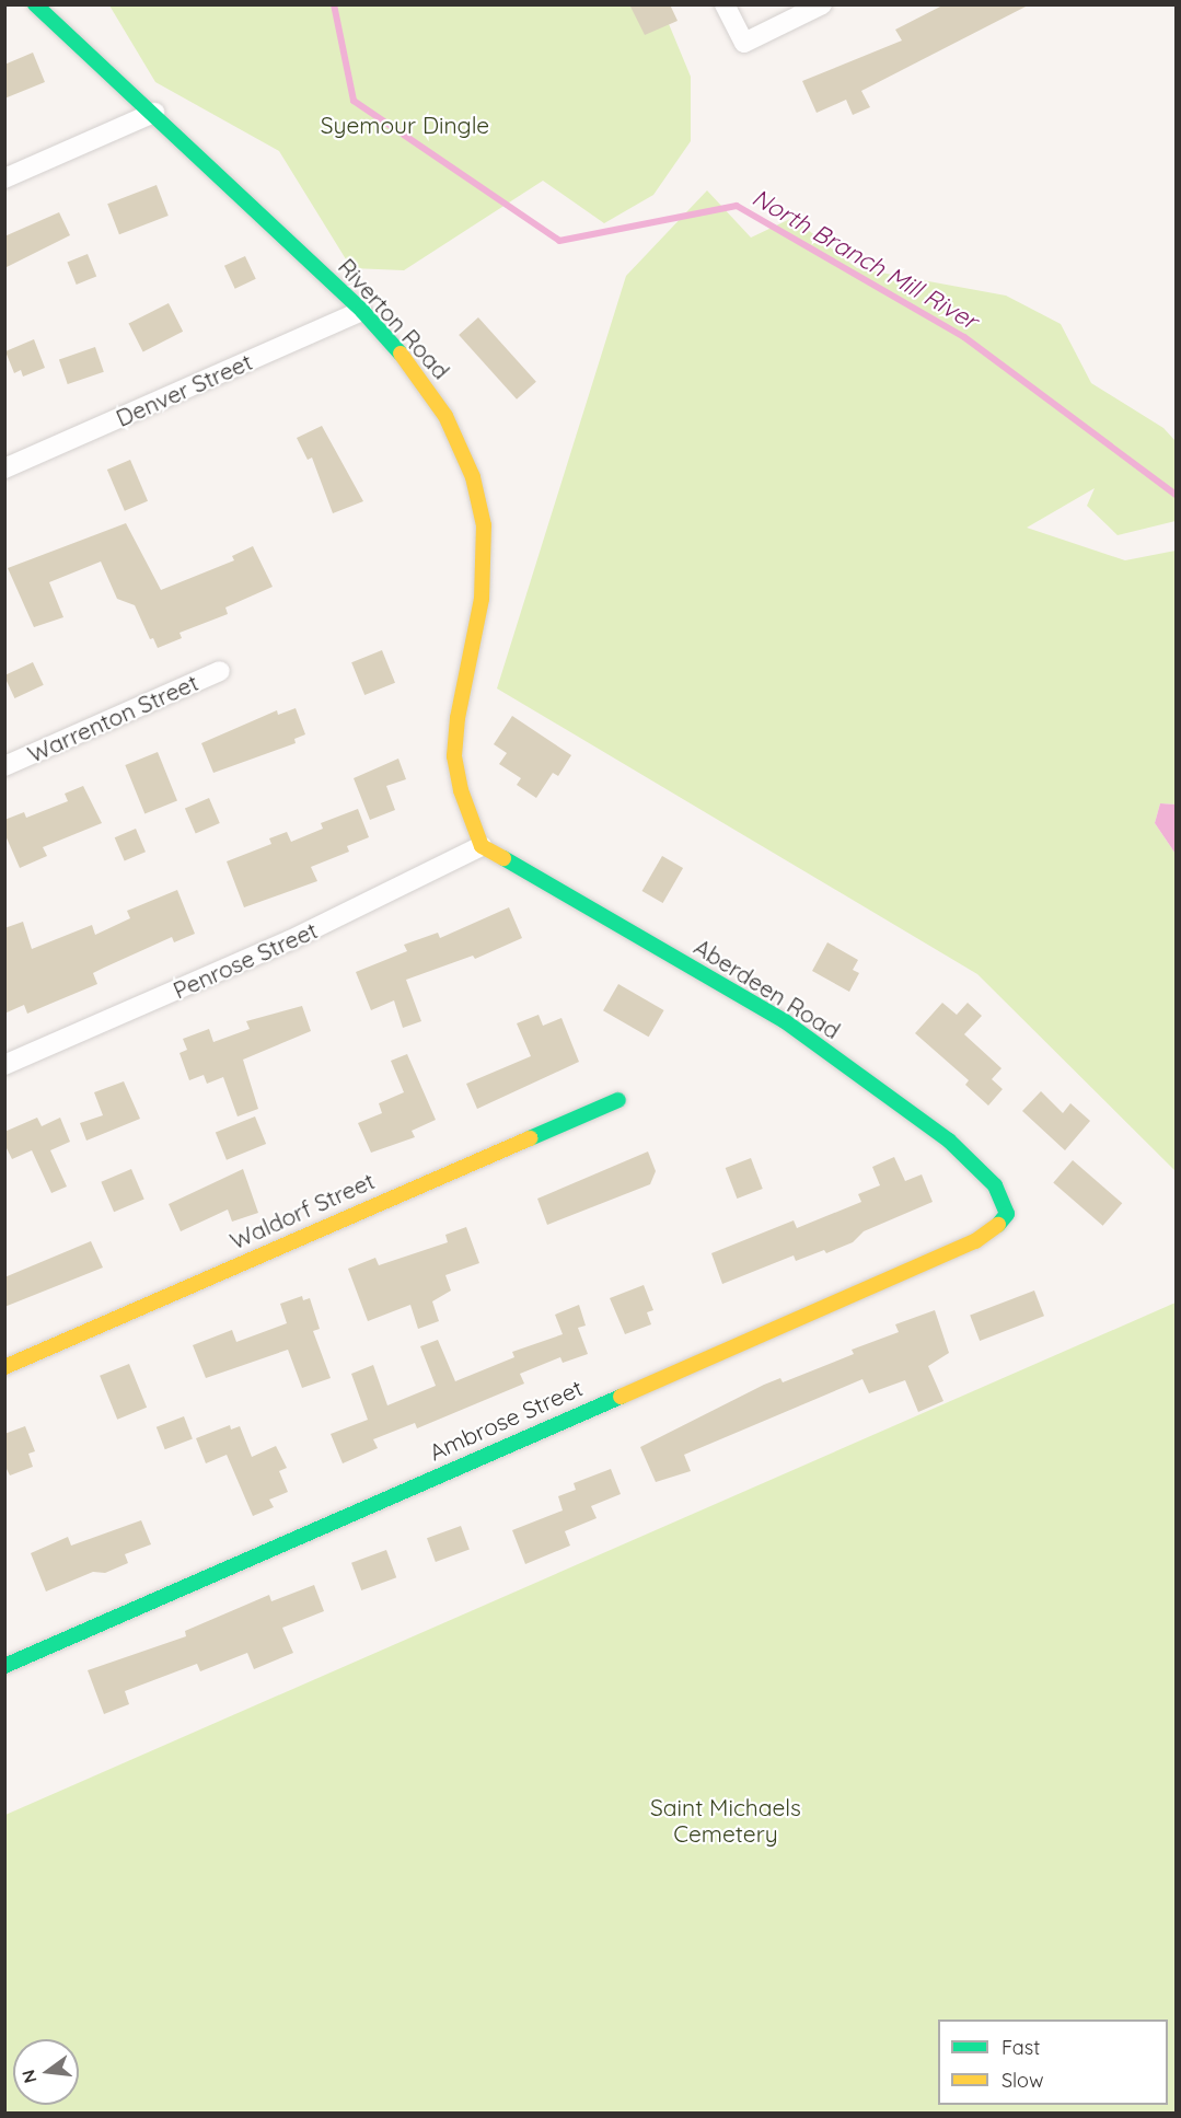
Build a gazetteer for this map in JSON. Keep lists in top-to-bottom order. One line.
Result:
{"streets":{"street":["Riverton Road","Denver Street","Warrenton Street","Penrose Street","Aberdeen Road","Waldorf Street","Ambrose Street"]},"crossings":[["Riverton Road","Denver Street"],["Riverton Road","Penrose Street"],["Riverton Road","Aberdeen Road"],["Penrose Street","Aberdeen Road"],["Aberdeen Road","Ambrose Street"]],"water":["North Branch Mill River"],"parks":["Syemour Dingle","Saint Michaels Cemetery"],"legend":["Fast","Slow"],"north":"left"}
